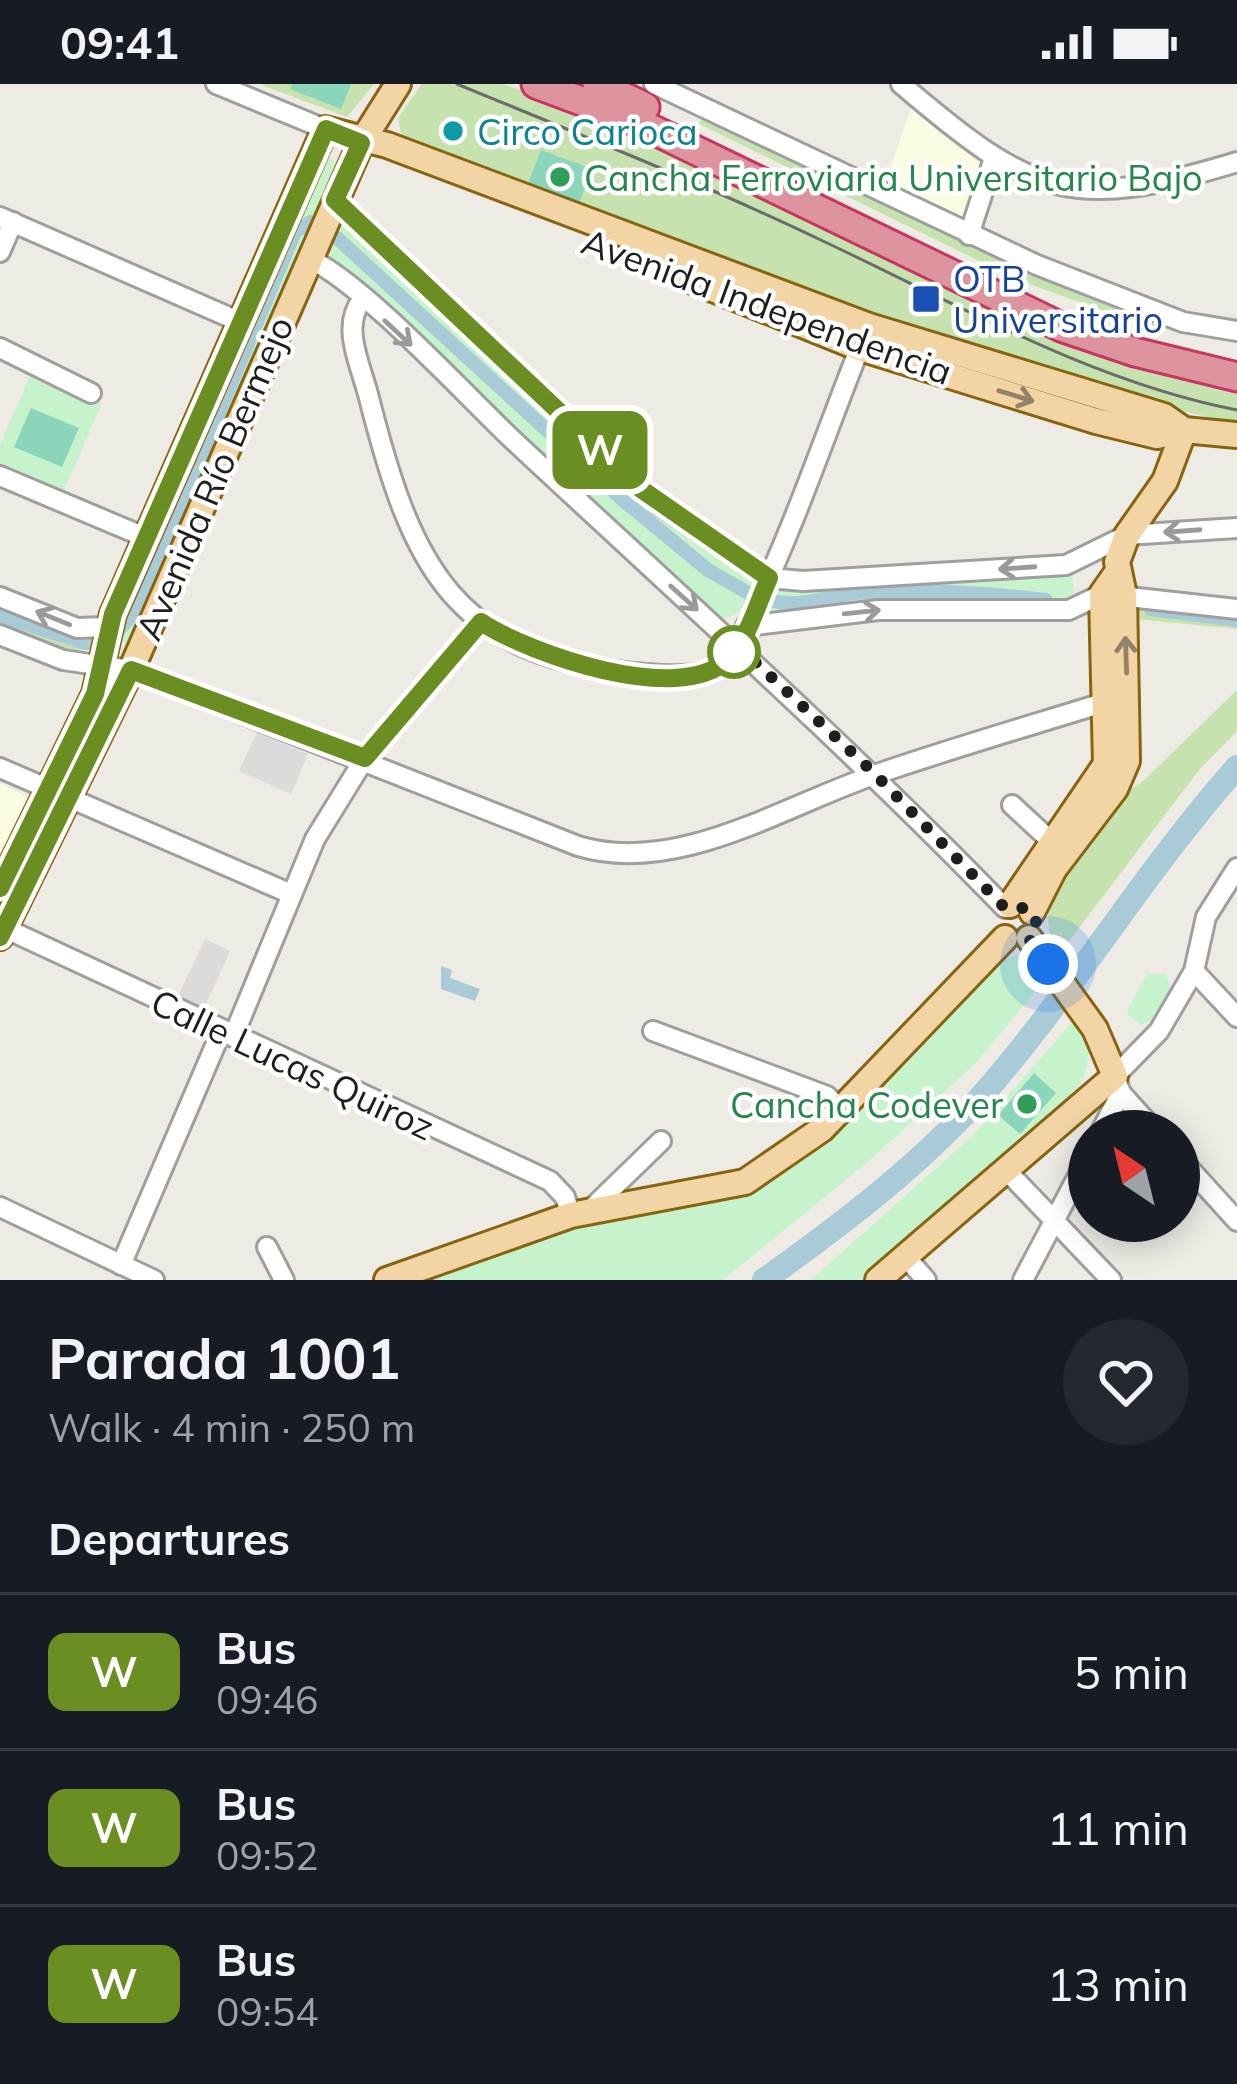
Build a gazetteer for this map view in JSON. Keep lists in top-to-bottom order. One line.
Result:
{"streets":{"main road":["Avenida Independencia","Avenida Río Bermejo"],"street":["Calle Lucas Quiroz"]},"crossings":[["Avenida Independencia","Avenida Río Bermejo"],["Avenida Río Bermejo","Calle Lucas Quiroz"]],"places":{"other":["Circo Carioca","Cancha Ferroviaria Universitario Bajo","Cancha Codever"],"transit":["OTB Universitario"]},"lines":["bus line W"],"north":"top left","page":{"status":"09:41","on_map":"W","heading":[["Parada 1001","Walk · 4 min · 250 m"],"Departures"],"list":[{"mark":"W","name":"Bus","note":"09:46","value":"5 min"},{"mark":"W","name":"Bus","note":"09:52","value":"11 min"},{"mark":"W","name":"Bus","note":"09:54","value":"13 min"}]}}
